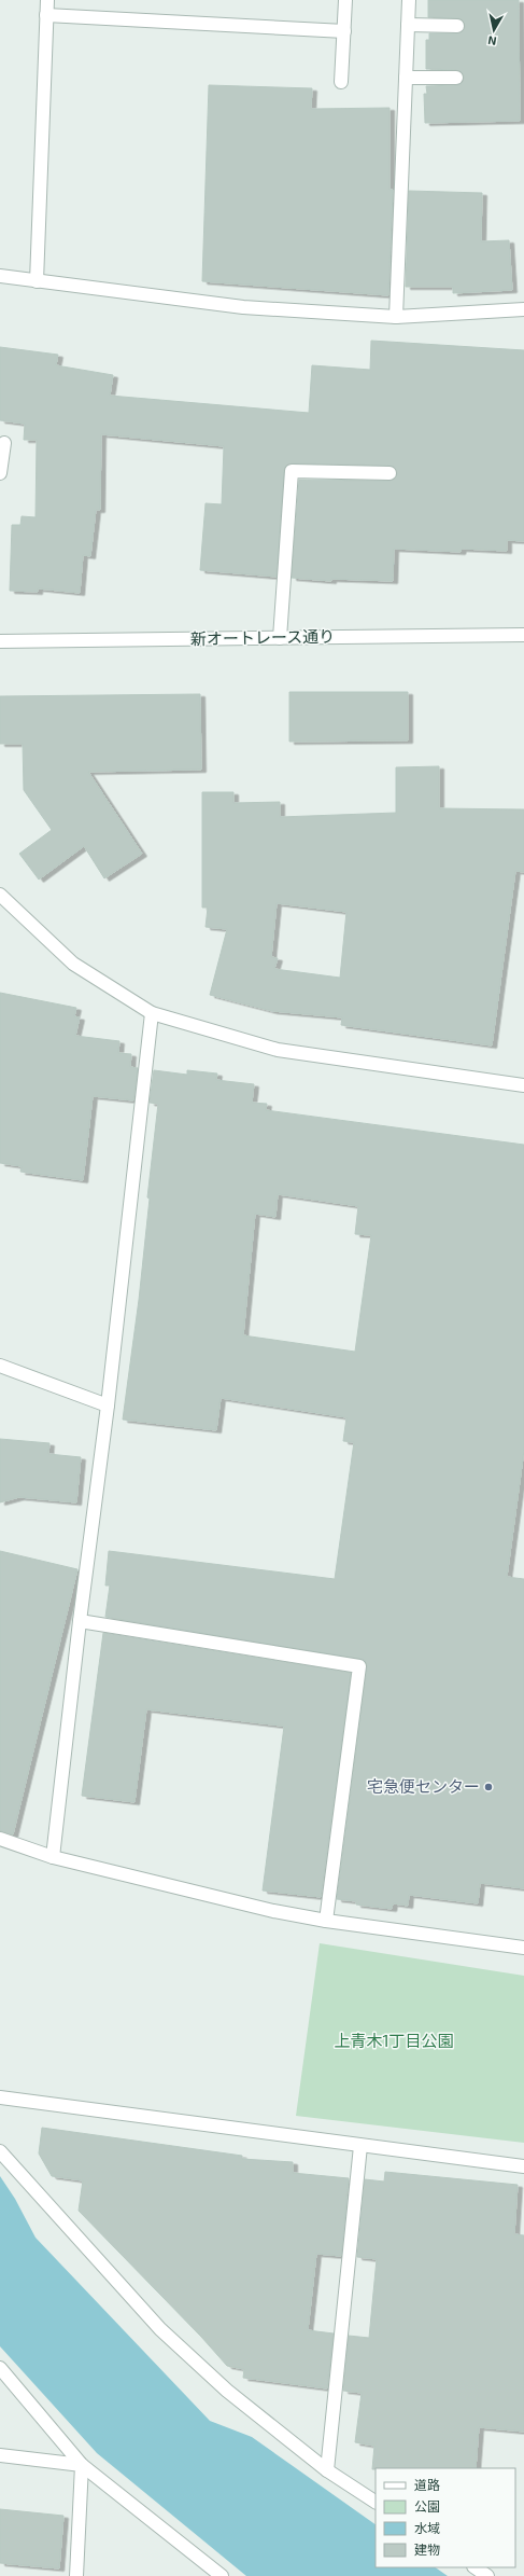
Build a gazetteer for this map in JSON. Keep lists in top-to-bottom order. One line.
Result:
{"streets":{"street":["新オートレース通り"]},"parks":["上青木1丁目公園"],"places":["宅急便センター"],"legend":["道路","公園","水域","建物"],"north":"bottom"}
